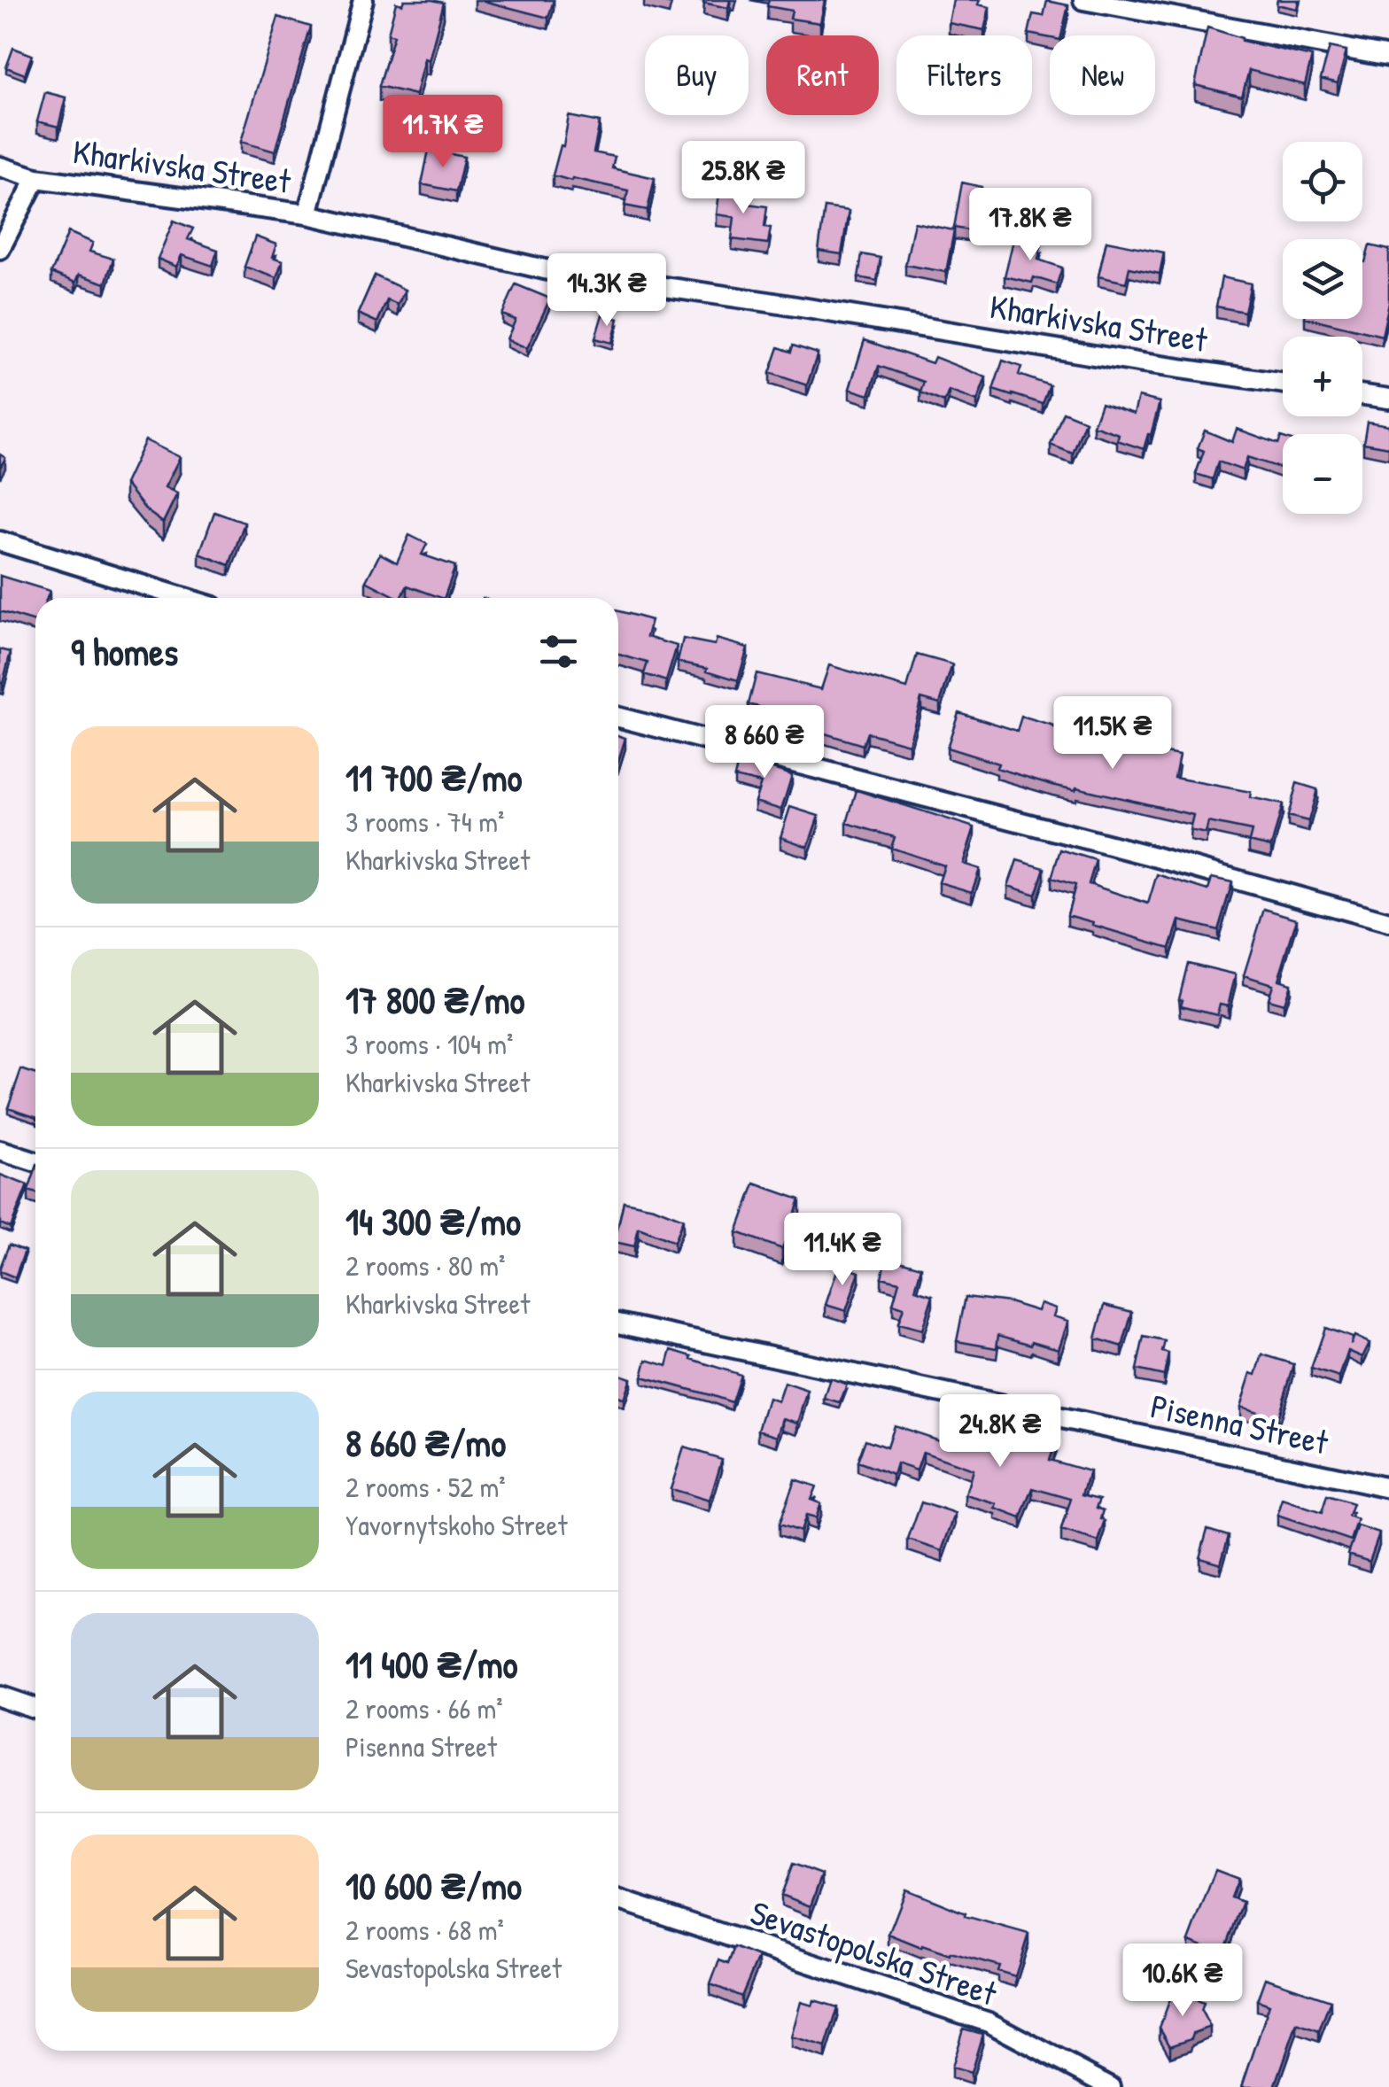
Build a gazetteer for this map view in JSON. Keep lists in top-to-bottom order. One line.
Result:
{"streets":{"street":["Kharkivska Street","Pisenna Street","Sevastopolska Street"]},"page":{"chip":["Buy","Rent","Filters","New"],"price":["11.7K ₴","25.8K ₴","17.8K ₴","14.3K ₴","11.5K ₴","8 660 ₴","11.4K ₴","24.8K ₴","10.6K ₴"],"map_buttons":["+","−"],"heading":"9 homes","list":[{"name":"11 700 ₴/mo","note":"3 rooms · 74 m² · Kharkivska Street"},{"name":"17 800 ₴/mo","note":"3 rooms · 104 m² · Kharkivska Street"},{"name":"14 300 ₴/mo","note":"2 rooms · 80 m² · Kharkivska Street"},{"name":"8 660 ₴/mo","note":"2 rooms · 52 m² · Yavornytskoho Street"},{"name":"11 400 ₴/mo","note":"2 rooms · 66 m² · Pisenna Street"},{"name":"10 600 ₴/mo","note":"2 rooms · 68 m² · Sevastopolska Street"}]}}
